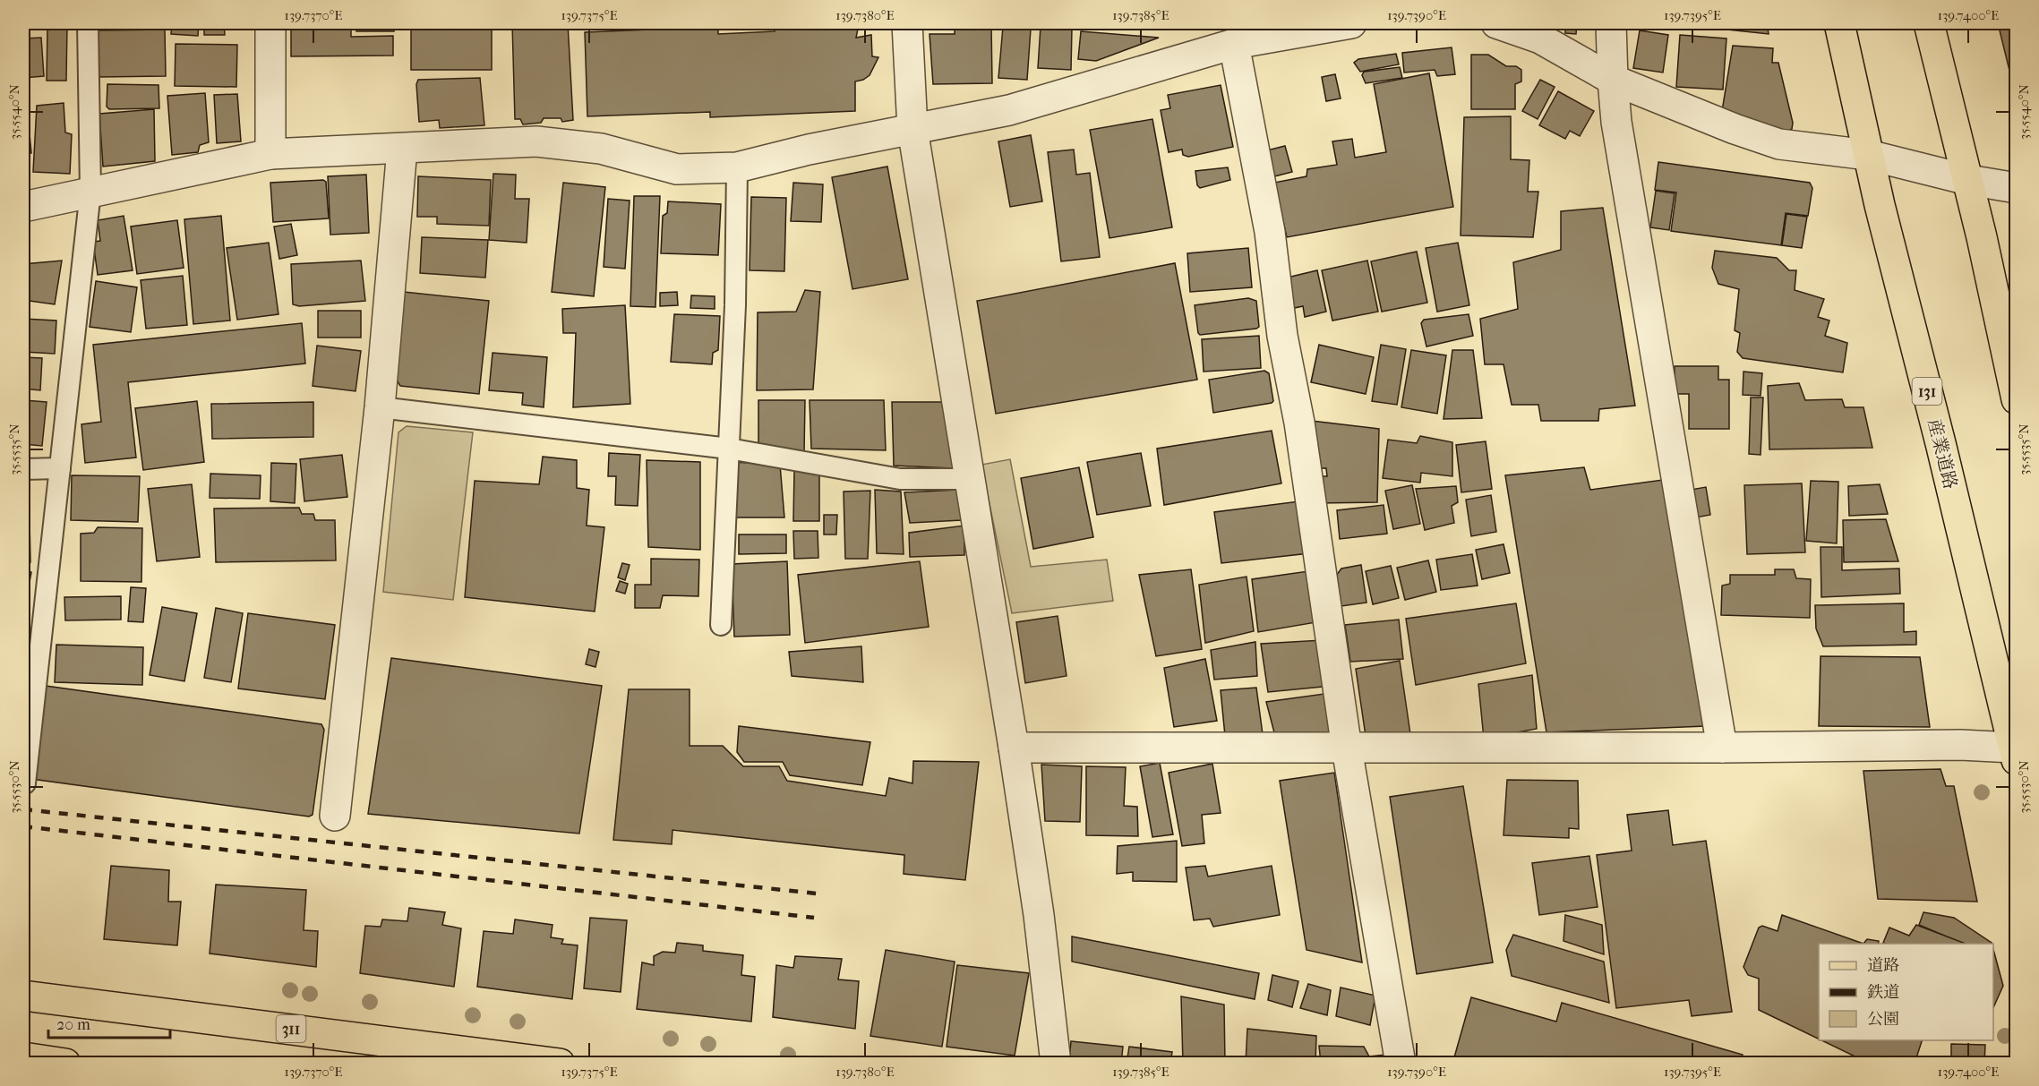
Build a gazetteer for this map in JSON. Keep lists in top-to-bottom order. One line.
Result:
{"streets":{"main road":["131","産業道路","311"]},"legend":["道路","鉄道","公園"],"scale_bar":"20 m","coordinates":["139.7370°E","139.7375°E","139.7380°E","139.7385°E","139.7390°E","139.7395°E","139.7400°E","35.5540°N","35.5535°N","35.5530°N"]}
